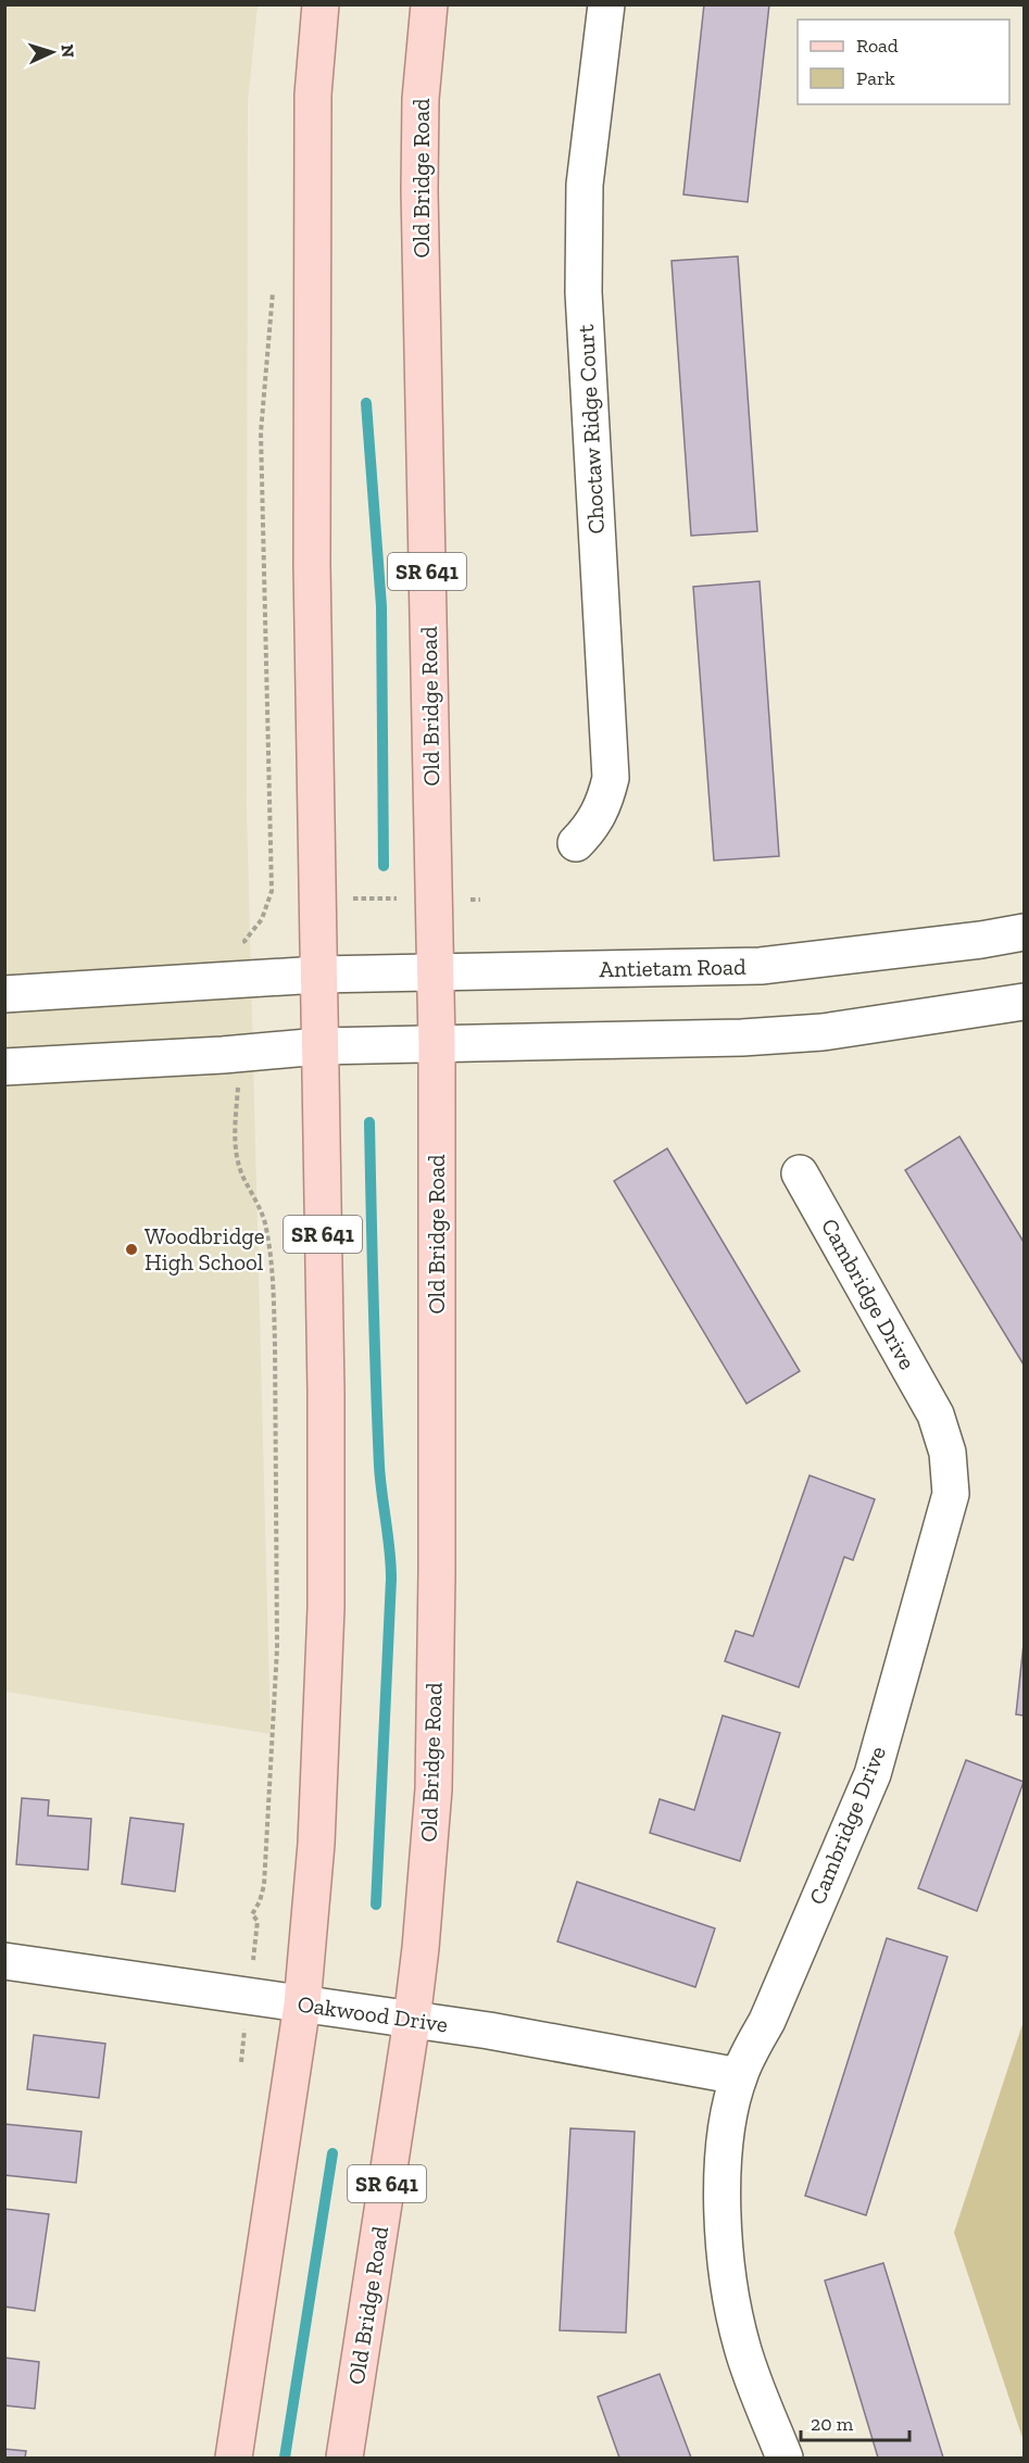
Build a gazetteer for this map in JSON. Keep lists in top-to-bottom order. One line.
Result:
{"streets":{"main road":["Old Bridge Road","SR 641"],"street":["Choctaw Ridge Court","Antietam Road","Cambridge Drive","Oakwood Drive"]},"crossings":[["Old Bridge Road","Antietam Road"],["Old Bridge Road","Oakwood Drive"],["SR 641","Antietam Road"],["SR 641","Oakwood Drive"],["Cambridge Drive","Oakwood Drive"]],"places":["Woodbridge High School"],"legend":["Road","Park"],"scale_bar":"20 m","north":"right"}
